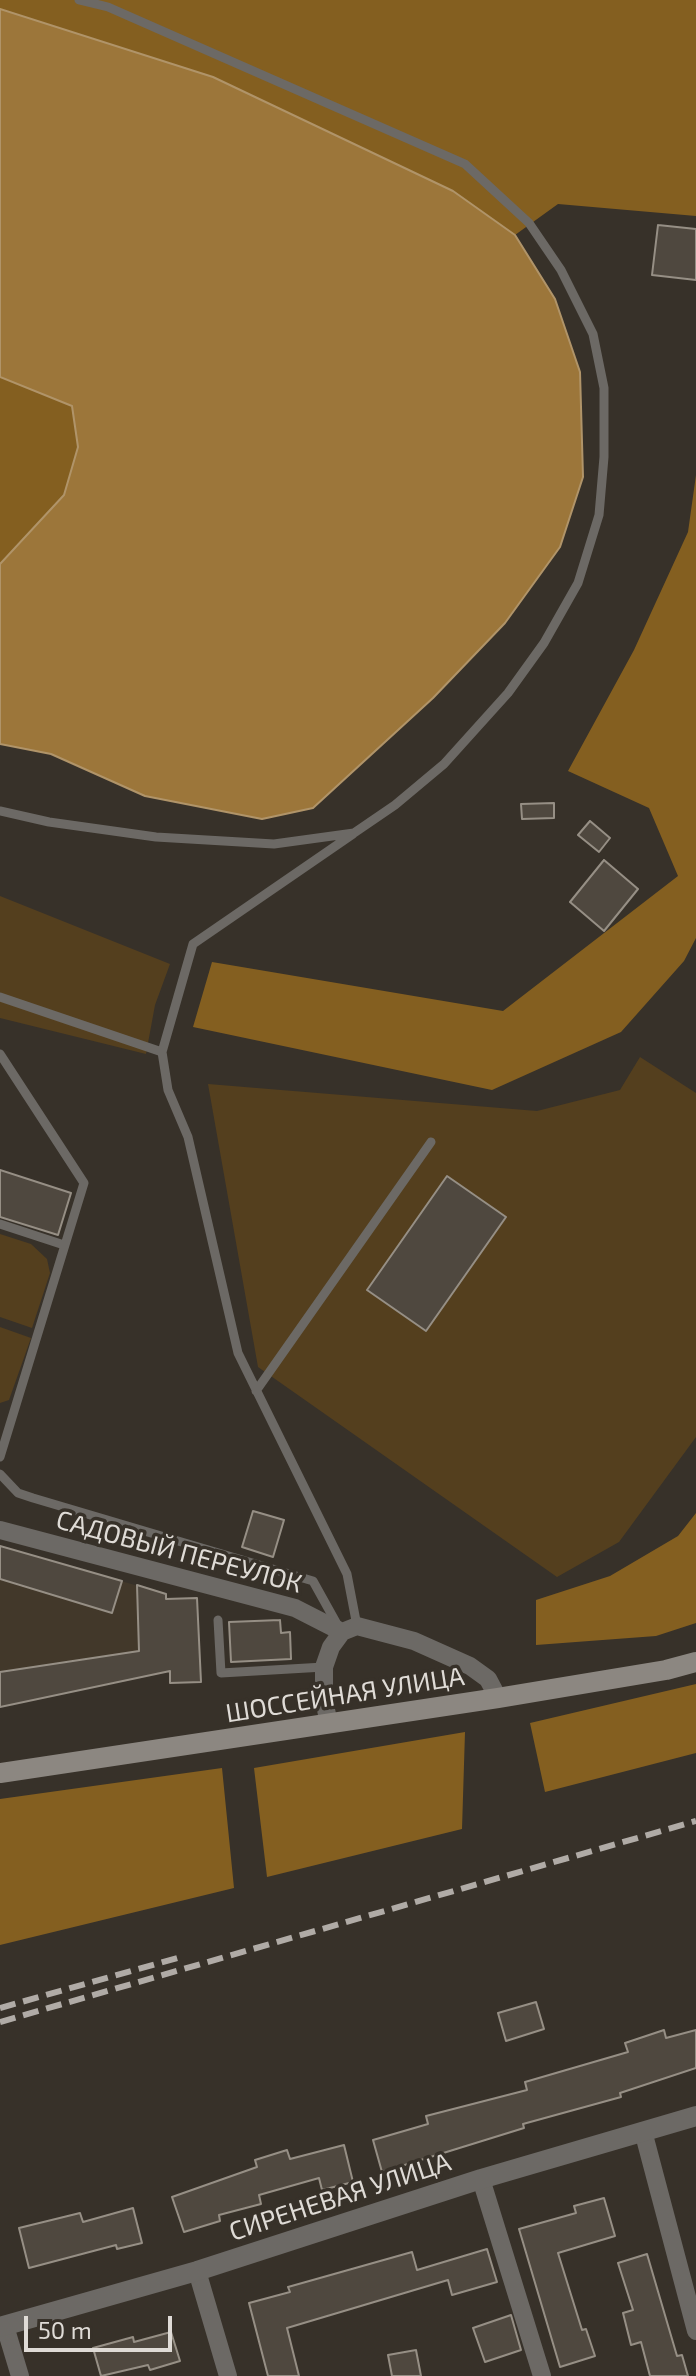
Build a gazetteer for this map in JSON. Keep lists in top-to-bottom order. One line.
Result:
{"streets":{"main road":["ШОССЕЙНАЯ УЛИЦА"],"street":["САДОВЫЙ ПЕРЕУЛОК","СИРЕНЕВАЯ УЛИЦА"]},"crossings":[["САДОВЫЙ ПЕРЕУЛОК","ШОССЕЙНАЯ УЛИЦА"]],"scale_bar":"50 m"}
